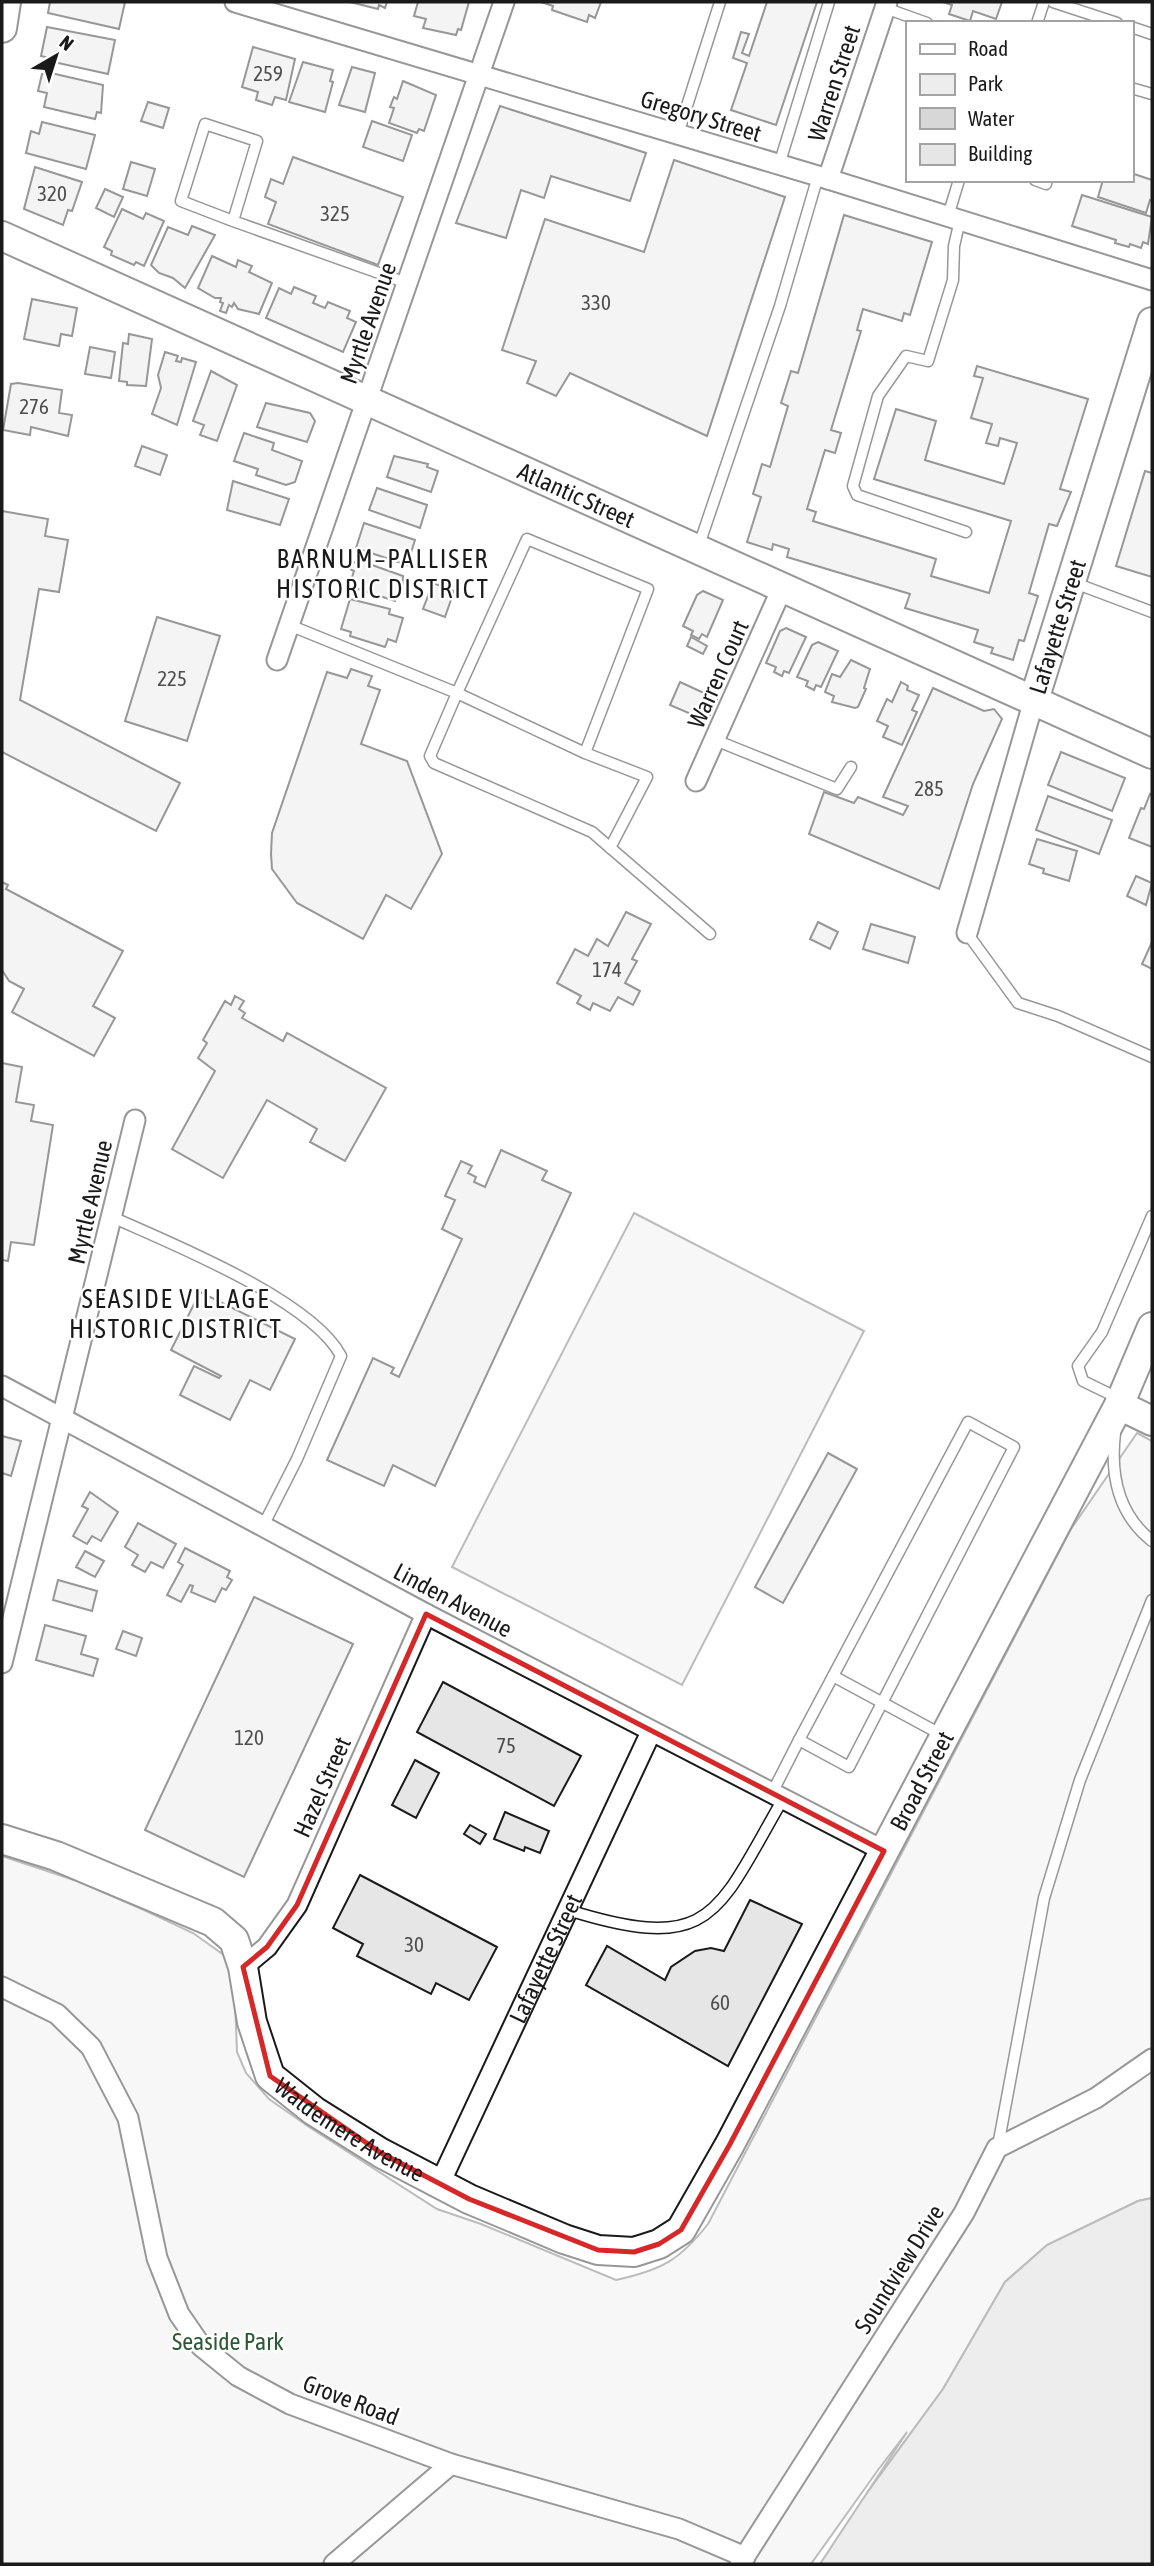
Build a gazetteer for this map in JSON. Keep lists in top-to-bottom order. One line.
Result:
{"streets":{"street":["Warren Street","Gregory Street","Myrtle Avenue","Atlantic Street","Lafayette Street","Warren Court","Linden Avenue","Broad Street","Hazel Street","Waldemere Avenue","Soundview Drive","Grove Road"]},"crossings":[["Warren Street","Gregory Street"],["Gregory Street","Myrtle Avenue"],["Myrtle Avenue","Atlantic Street"],["Myrtle Avenue","Linden Avenue"],["Atlantic Street","Lafayette Street"],["Atlantic Street","Warren Court"],["Lafayette Street","Linden Avenue"],["Lafayette Street","Waldemere Avenue"],["Linden Avenue","Broad Street"],["Linden Avenue","Hazel Street"],["Broad Street","Waldemere Avenue"],["Hazel Street","Waldemere Avenue"],["Soundview Drive","Grove Road"]],"districts":["BARNUM–PALLISER HISTORIC DISTRICT","SEASIDE VILLAGE HISTORIC DISTRICT"],"parks":["Seaside Park"],"house_numbers":["259","320","325","330","276","225","285","174","120","75","30","60"],"legend":["Road","Park","Water","Building"],"north":"top right"}
